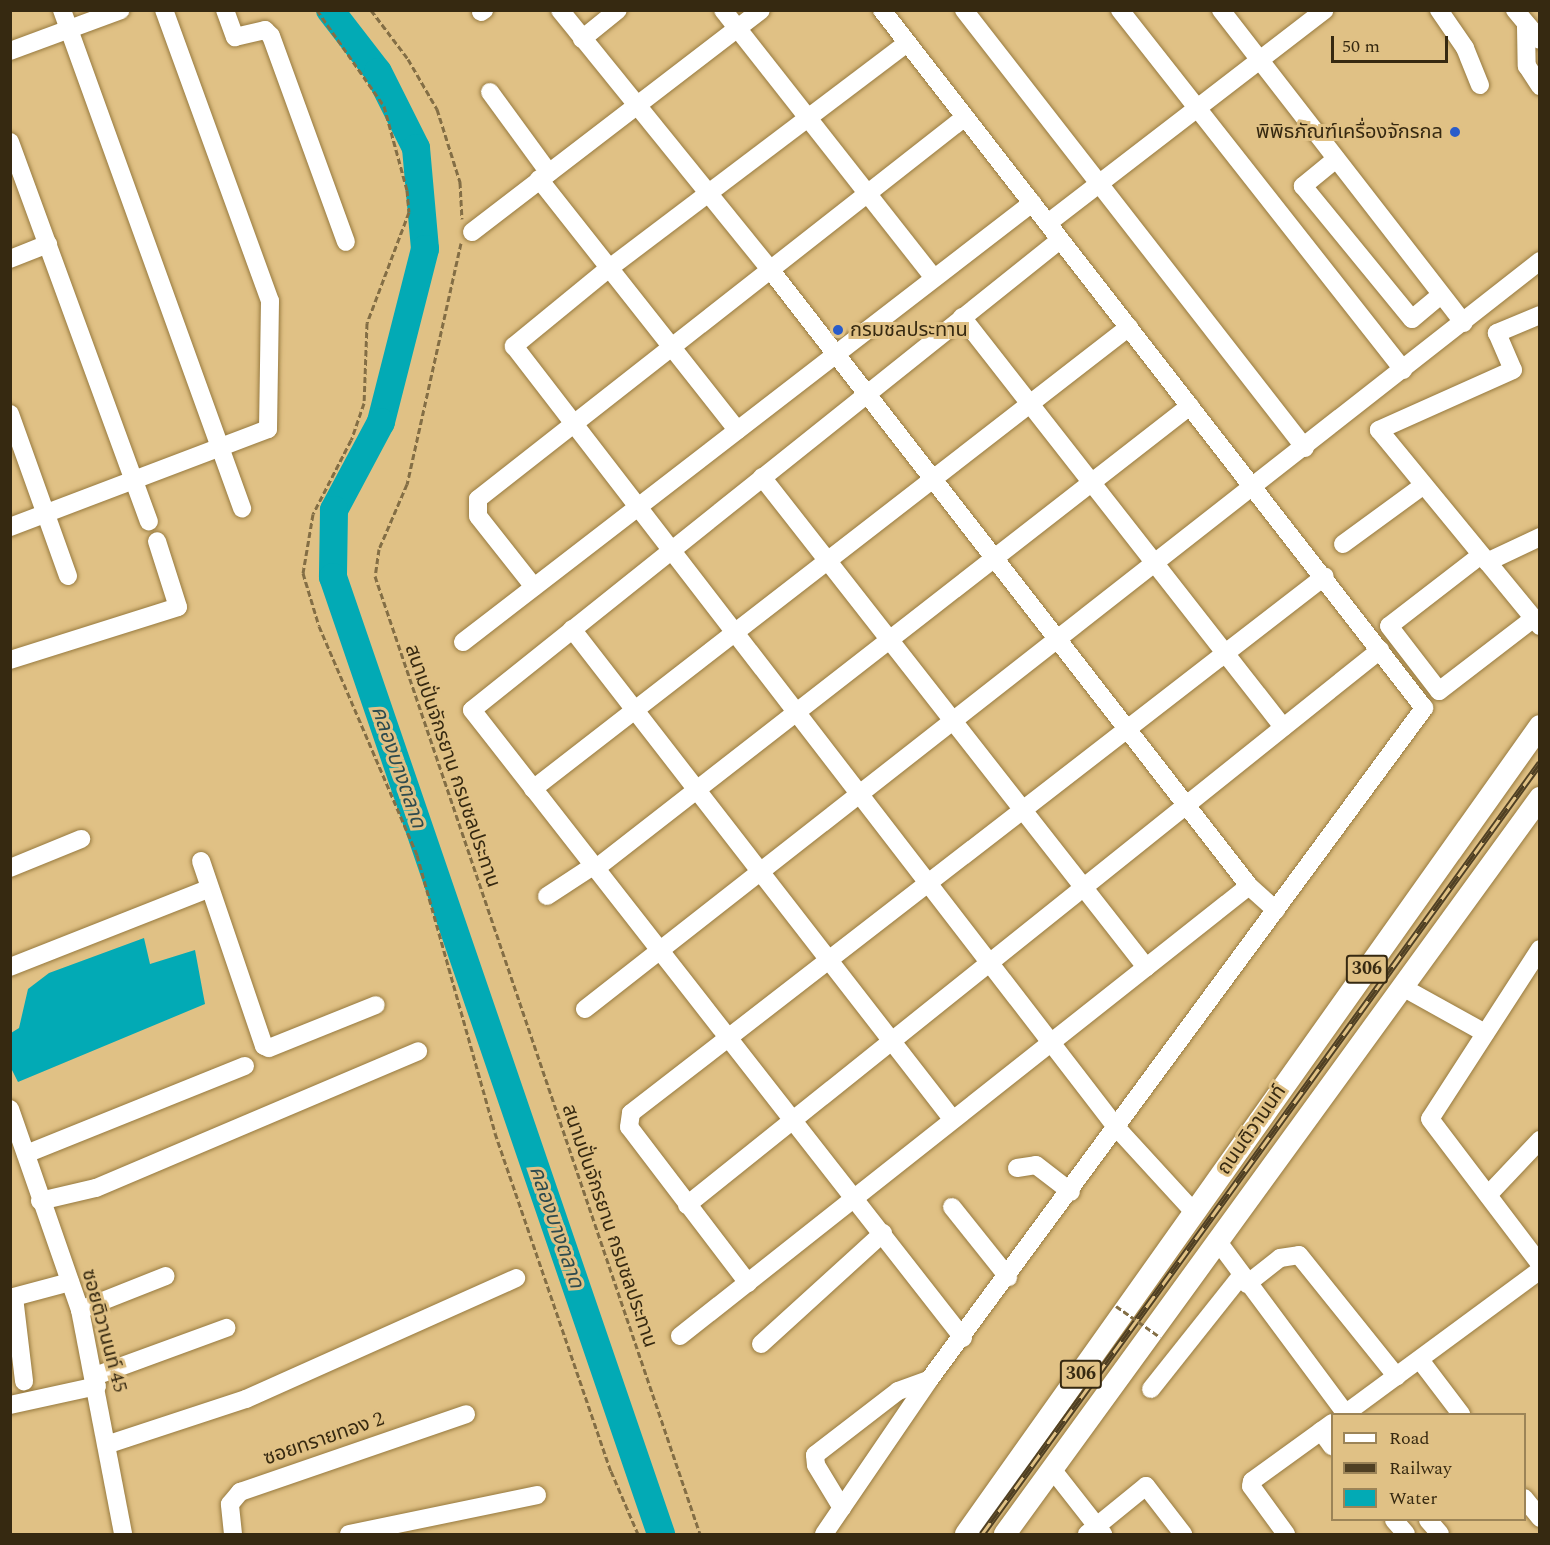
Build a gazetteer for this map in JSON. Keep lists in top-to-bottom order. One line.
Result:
{"streets":{"main road":["306","ถนนติวานนท์"],"street":["ซอยติวานนท์ 45","ซอยทรายทอง 2"],"path":["สนามปั่นจักรยาน กรมชลประทาน"]},"water":["คลองบางตลาด"],"places":["พิพิธภัณฑ์เครื่องจักรกล","กรมชลประทาน"],"legend":["Road","Railway","Water"],"scale_bar":"50 m"}
